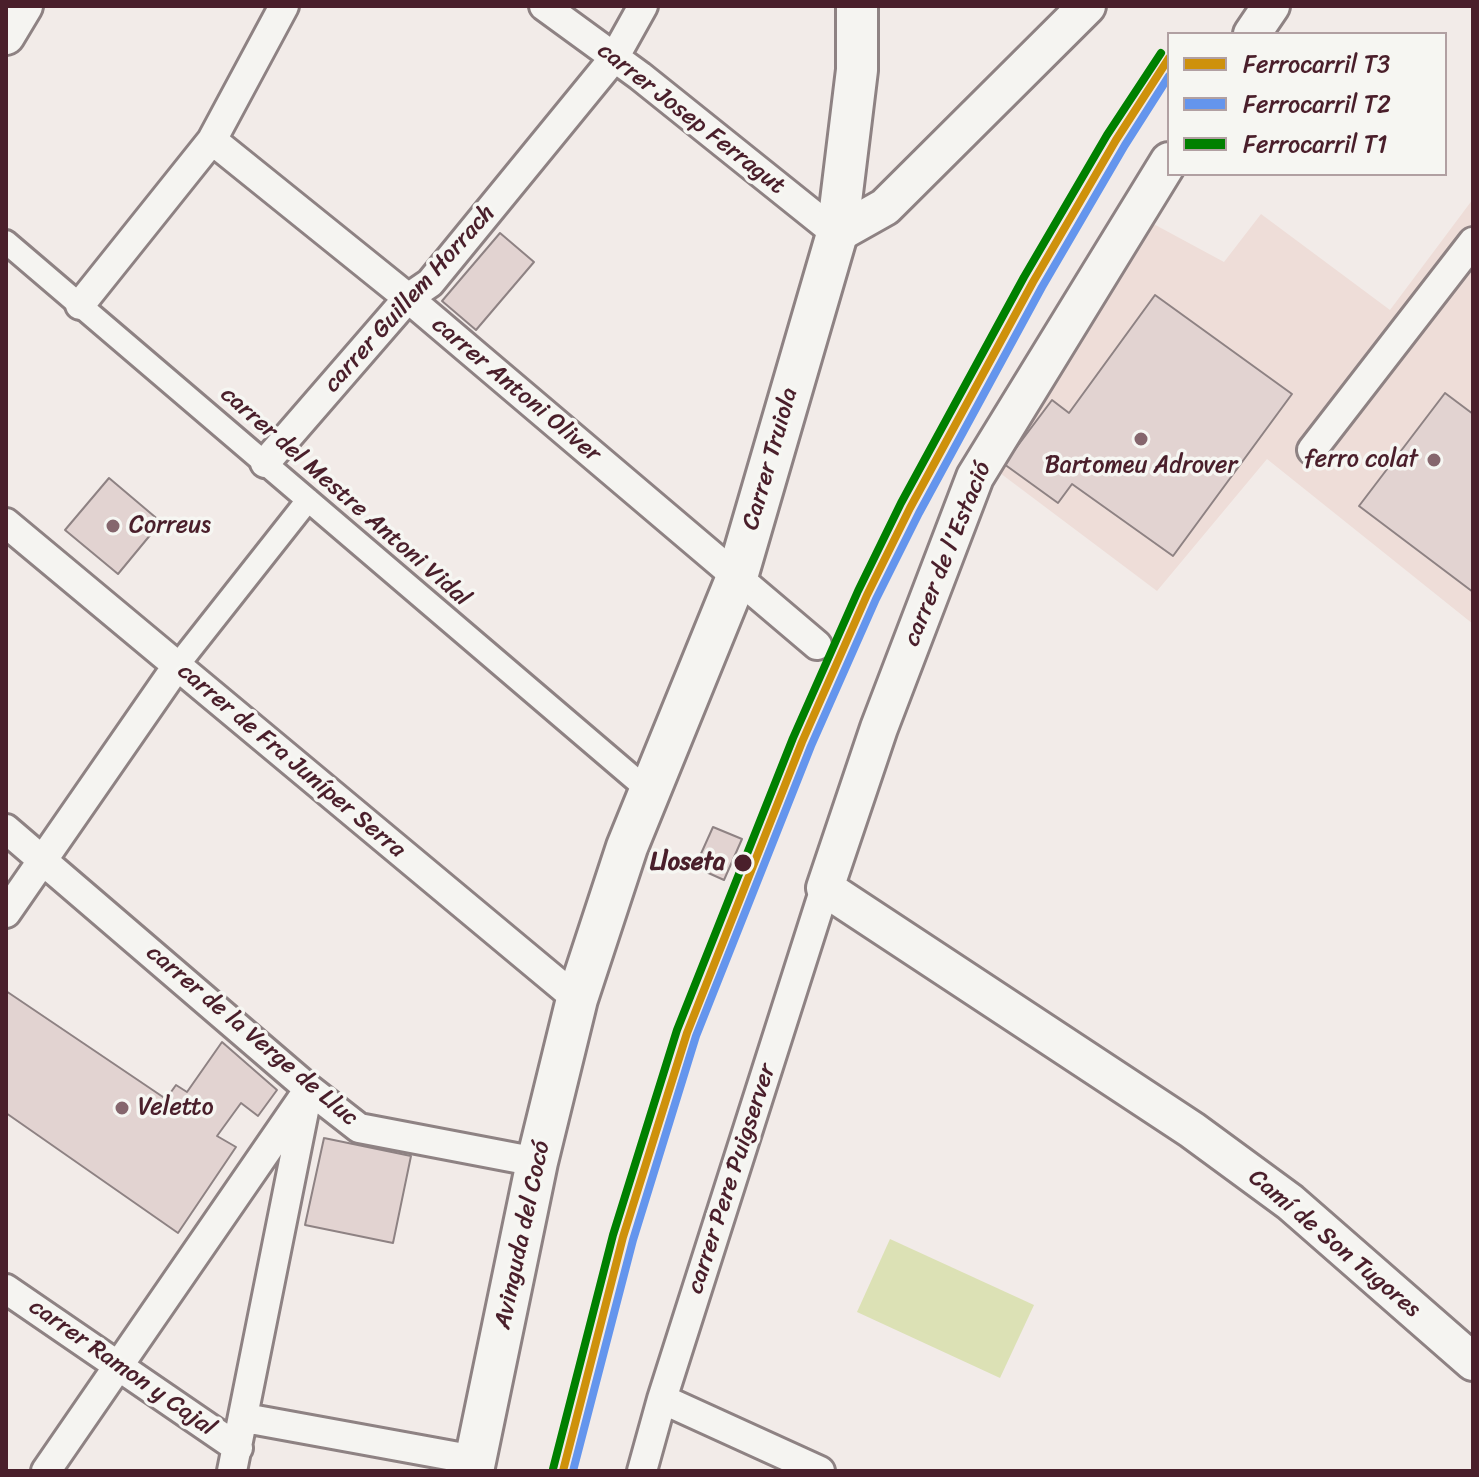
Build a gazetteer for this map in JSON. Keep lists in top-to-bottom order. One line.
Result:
{"streets":{"main road":["Carrer Truiola","Avinguda del Cocó"],"street":["carrer Josep Ferragut","carrer Guillem Horrach","carrer Antoni Oliver","carrer del Mestre Antoni Vidal","carrer de l'Estació","carrer de Fra Juníper Serra","carrer de la Verge de Lluc","carrer Pere Puigserver","Camí de Son Tugores","carrer Ramon y Cajal"]},"crossings":[["carrer Josep Ferragut","carrer Guillem Horrach"],["carrer Josep Ferragut","Carrer Truiola"],["carrer Guillem Horrach","carrer Antoni Oliver"],["carrer Guillem Horrach","carrer del Mestre Antoni Vidal"],["carrer Antoni Oliver","Carrer Truiola"],["Carrer Truiola","carrer del Mestre Antoni Vidal"],["Carrer Truiola","carrer de Fra Juníper Serra"],["Carrer Truiola","Avinguda del Cocó"],["carrer de l'Estació","carrer Pere Puigserver"],["carrer de l'Estació","Camí de Son Tugores"],["carrer de Fra Juníper Serra","Avinguda del Cocó"],["carrer de la Verge de Lluc","Avinguda del Cocó"],["carrer Pere Puigserver","Camí de Son Tugores"],["Avinguda del Cocó","carrer Ramon y Cajal"]],"places":["Bartomeu Adrover","ferro colat","Correus","Lloseta","Veletto"],"lines":["rail line T1","rail line T3","rail line T2"],"legend":["Ferrocarril T3","Ferrocarril T2","Ferrocarril T1"]}
